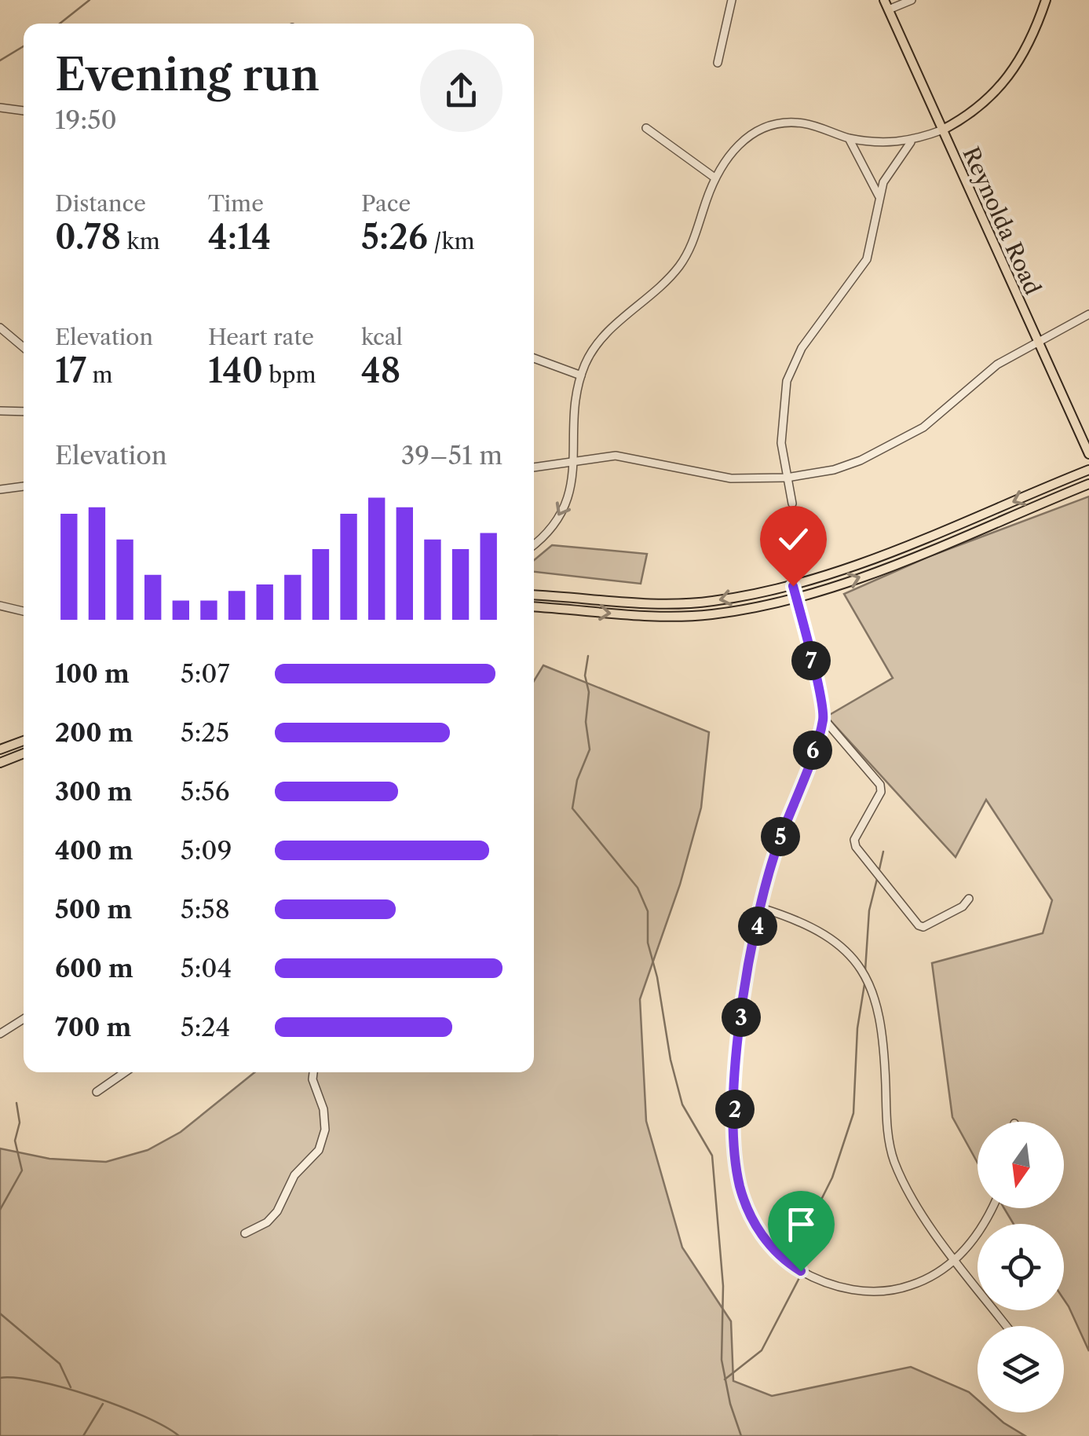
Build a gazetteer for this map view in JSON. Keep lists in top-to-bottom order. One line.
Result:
{"streets":{"main road":["Reynolda Road"]},"north":"bottom","page":{"heading":["Evening run","19:50"],"stats":[["Distance","0.78 km"],["Time","4:14"],["Pace","5:26 /km"],["Elevation","17 m"],["Heart rate","140 bpm"],["kcal","48"]],"chart":["Elevation","39–51 m"],"pins":["7","6","5","4","3","2"],"list":[{"name":"100 m","note":"5:07"},{"name":"200 m","note":"5:25"},{"name":"300 m","note":"5:56"},{"name":"400 m","note":"5:09"},{"name":"500 m","note":"5:58"},{"name":"600 m","note":"5:04"},{"name":"700 m","note":"5:24"}]}}
